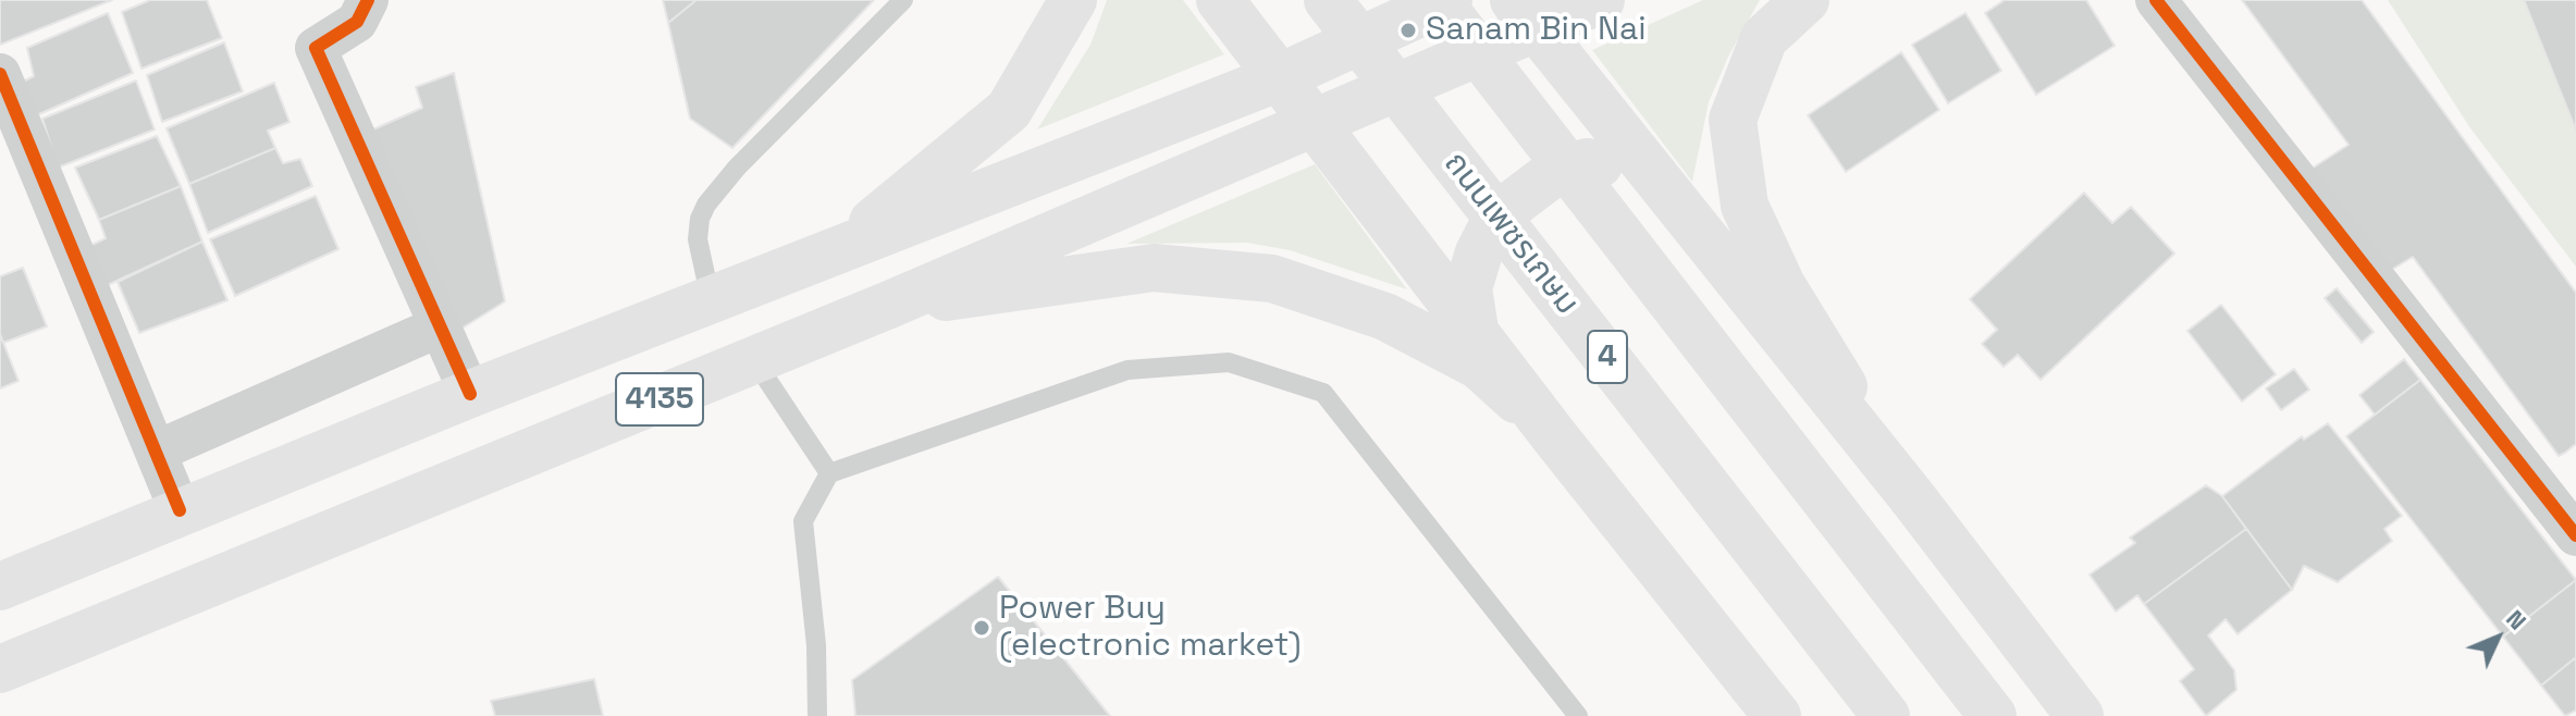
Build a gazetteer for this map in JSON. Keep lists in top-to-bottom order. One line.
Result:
{"streets":{"main road":["ถนนเพชรเกษม","4","4135"]},"places":["Sanam Bin Nai","Power Buy (electronic market)"],"north":"top right"}
